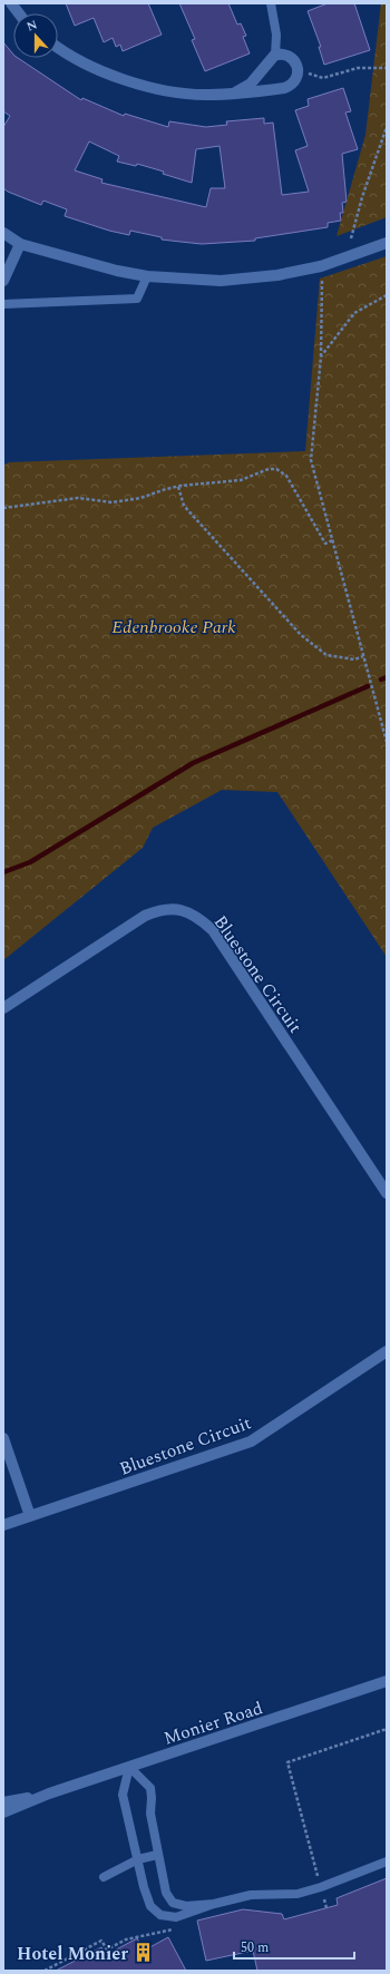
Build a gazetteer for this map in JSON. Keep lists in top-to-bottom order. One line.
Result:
{"streets":{"street":["Bluestone Circuit","Monier Road"]},"parks":["Edenbrooke Park"],"places":{"building":["Hotel Monier"]},"scale_bar":"50 m","north":"top"}
